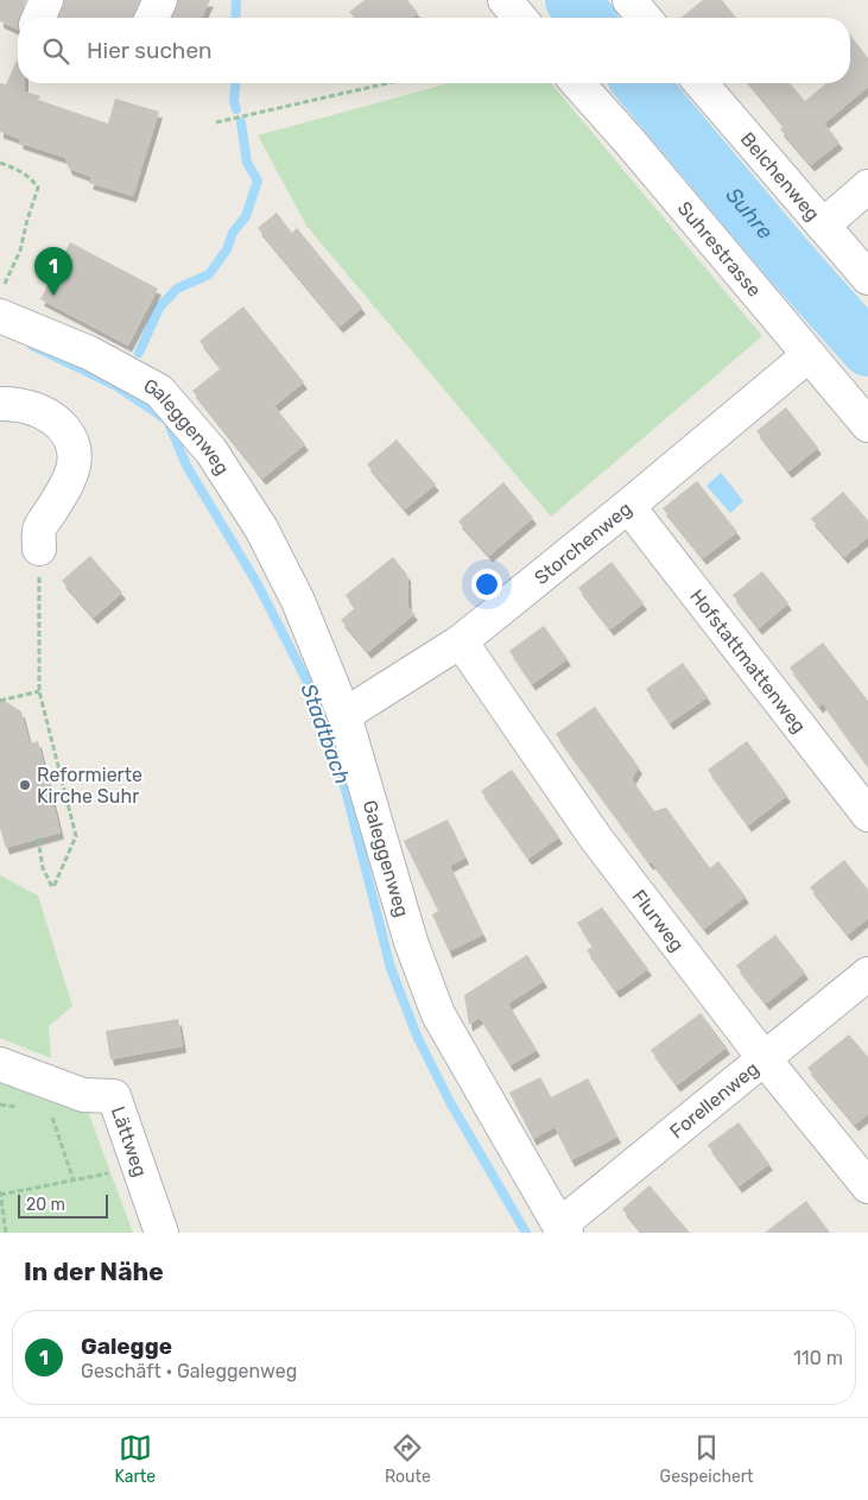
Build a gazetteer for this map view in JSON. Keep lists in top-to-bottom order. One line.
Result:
{"streets":{"street":["Belchenweg","Suhrestrasse","Galeggenweg","Storchenweg","Hofstattmattenweg","Flurweg","Forellenweg","Lättweg"]},"crossings":[["Suhrestrasse","Storchenweg"],["Galeggenweg","Storchenweg"],["Galeggenweg","Forellenweg"],["Storchenweg","Hofstattmattenweg"],["Storchenweg","Flurweg"],["Flurweg","Forellenweg"]],"water":["Suhre","Stadtbach"],"places":["Reformierte Kirche Suhr"],"scale_bar":"20 m","page":{"search":"Hier suchen","pins":"1","scale":"20 m","heading":"In der Nähe","list":[{"mark":"1","name":"Galegge","note":"Geschäft · Galeggenweg","value":"110 m"}],"nav":["Karte","Route","Gespeichert"]}}
